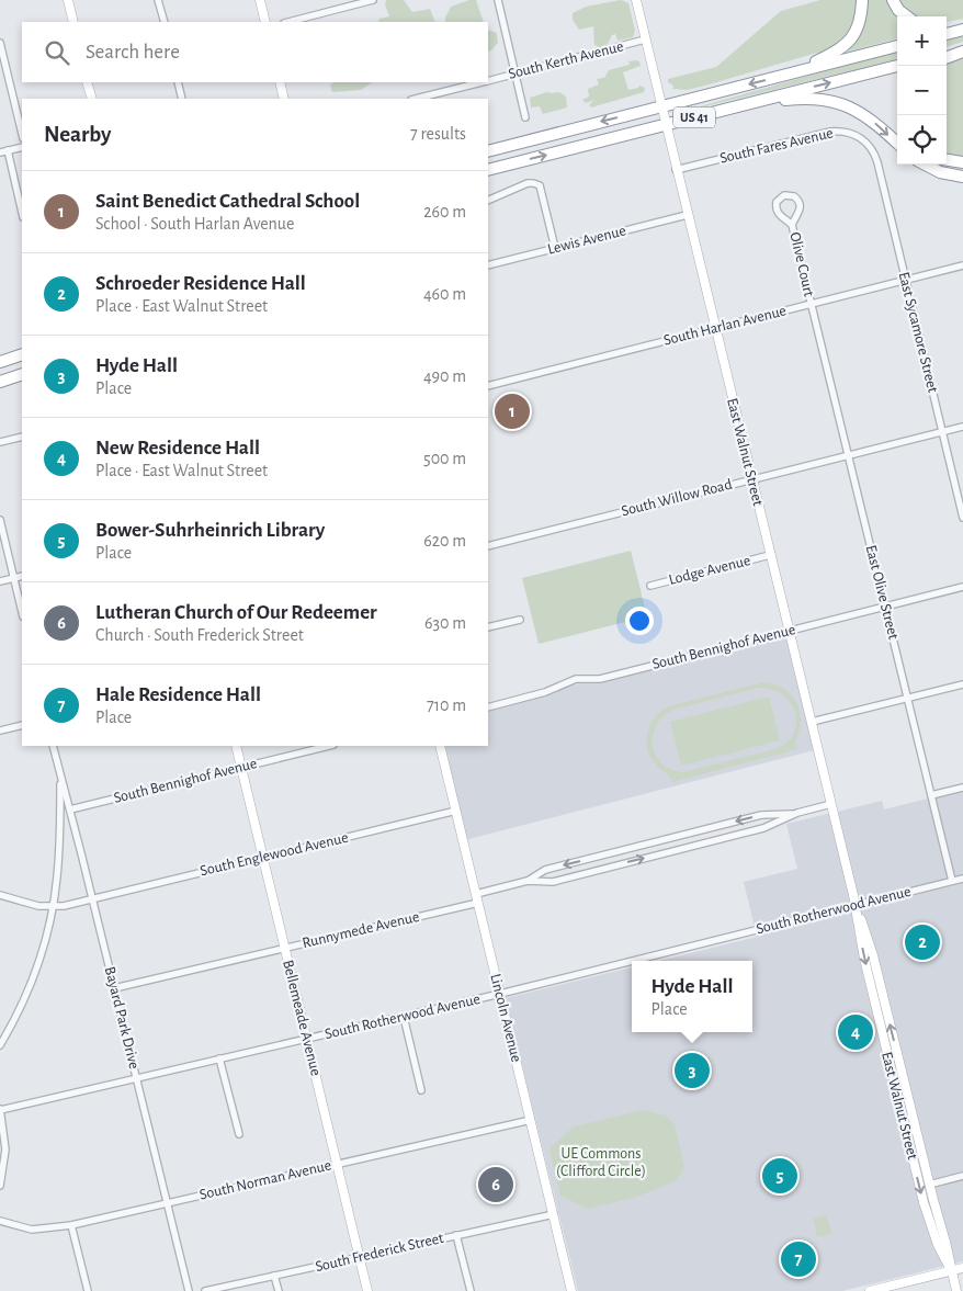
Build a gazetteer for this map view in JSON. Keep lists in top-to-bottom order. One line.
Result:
{"streets":{"highway":["US 41"],"street":["South Kerth Avenue","South Fares Avenue","Lewis Avenue","Olive Court","South Harlan Avenue","East Sycamore Street","East Walnut Street","South Willow Road","Lodge Avenue","East Olive Street","South Bennighof Avenue","South Englewood Avenue","South Rotherwood Avenue","Runnymede Avenue","Bayard Park Drive","Bellemeade Avenue","Lincoln Avenue","South Norman Avenue","South Frederick Street"]},"crossings":[["South Kerth Avenue","East Walnut Street"],["US 41","East Walnut Street"],["South Fares Avenue","East Sycamore Street"],["South Fares Avenue","East Walnut Street"],["Lewis Avenue","East Walnut Street"],["Olive Court","South Harlan Avenue"],["Olive Court","East Olive Street"],["South Harlan Avenue","East Sycamore Street"],["South Harlan Avenue","East Walnut Street"],["South Harlan Avenue","East Olive Street"],["East Sycamore Street","South Willow Road"],["East Walnut Street","South Willow Road"],["East Walnut Street","Lodge Avenue"],["East Walnut Street","South Bennighof Avenue"],["East Walnut Street","South Rotherwood Avenue"],["East Walnut Street","Runnymede Avenue"],["South Willow Road","East Olive Street"],["East Olive Street","South Bennighof Avenue"],["East Olive Street","South Rotherwood Avenue"],["South Bennighof Avenue","Bayard Park Drive"],["South Bennighof Avenue","Bellemeade Avenue"],["South Englewood Avenue","Bayard Park Drive"],["South Englewood Avenue","Bellemeade Avenue"],["South Englewood Avenue","Lincoln Avenue"],["South Rotherwood Avenue","Bayard Park Drive"],["South Rotherwood Avenue","Bellemeade Avenue"],["South Rotherwood Avenue","Lincoln Avenue"],["Runnymede Avenue","Bayard Park Drive"],["Runnymede Avenue","Bellemeade Avenue"],["Runnymede Avenue","Lincoln Avenue"],["Bayard Park Drive","South Norman Avenue"],["Bellemeade Avenue","South Norman Avenue"],["Bellemeade Avenue","South Frederick Street"],["Lincoln Avenue","South Norman Avenue"],["Lincoln Avenue","South Frederick Street"]],"parks":["UE Commons (Clifford Circle)"],"page":{"map_buttons":["+","−"],"search":"Search here","heading":["Nearby","7 results"],"list":[{"mark":"1","name":"Saint Benedict Cathedral School","note":"School · South Harlan Avenue","value":"260 m"},{"mark":"2","name":"Schroeder Residence Hall","note":"Place · East Walnut Street","value":"460 m"},{"mark":"3","name":"Hyde Hall","note":"Place","value":"490 m"},{"mark":"4","name":"New Residence Hall","note":"Place · East Walnut Street","value":"500 m"},{"mark":"5","name":"Bower-Suhrheinrich Library","note":"Place","value":"620 m"},{"mark":"6","name":"Lutheran Church of Our Redeemer","note":"Church · South Frederick Street","value":"630 m"},{"mark":"7","name":"Hale Residence Hall","note":"Place","value":"710 m"}],"pins":["1","2","4","3","5","6","7"],"popup":["Hyde Hall","Place"]}}
